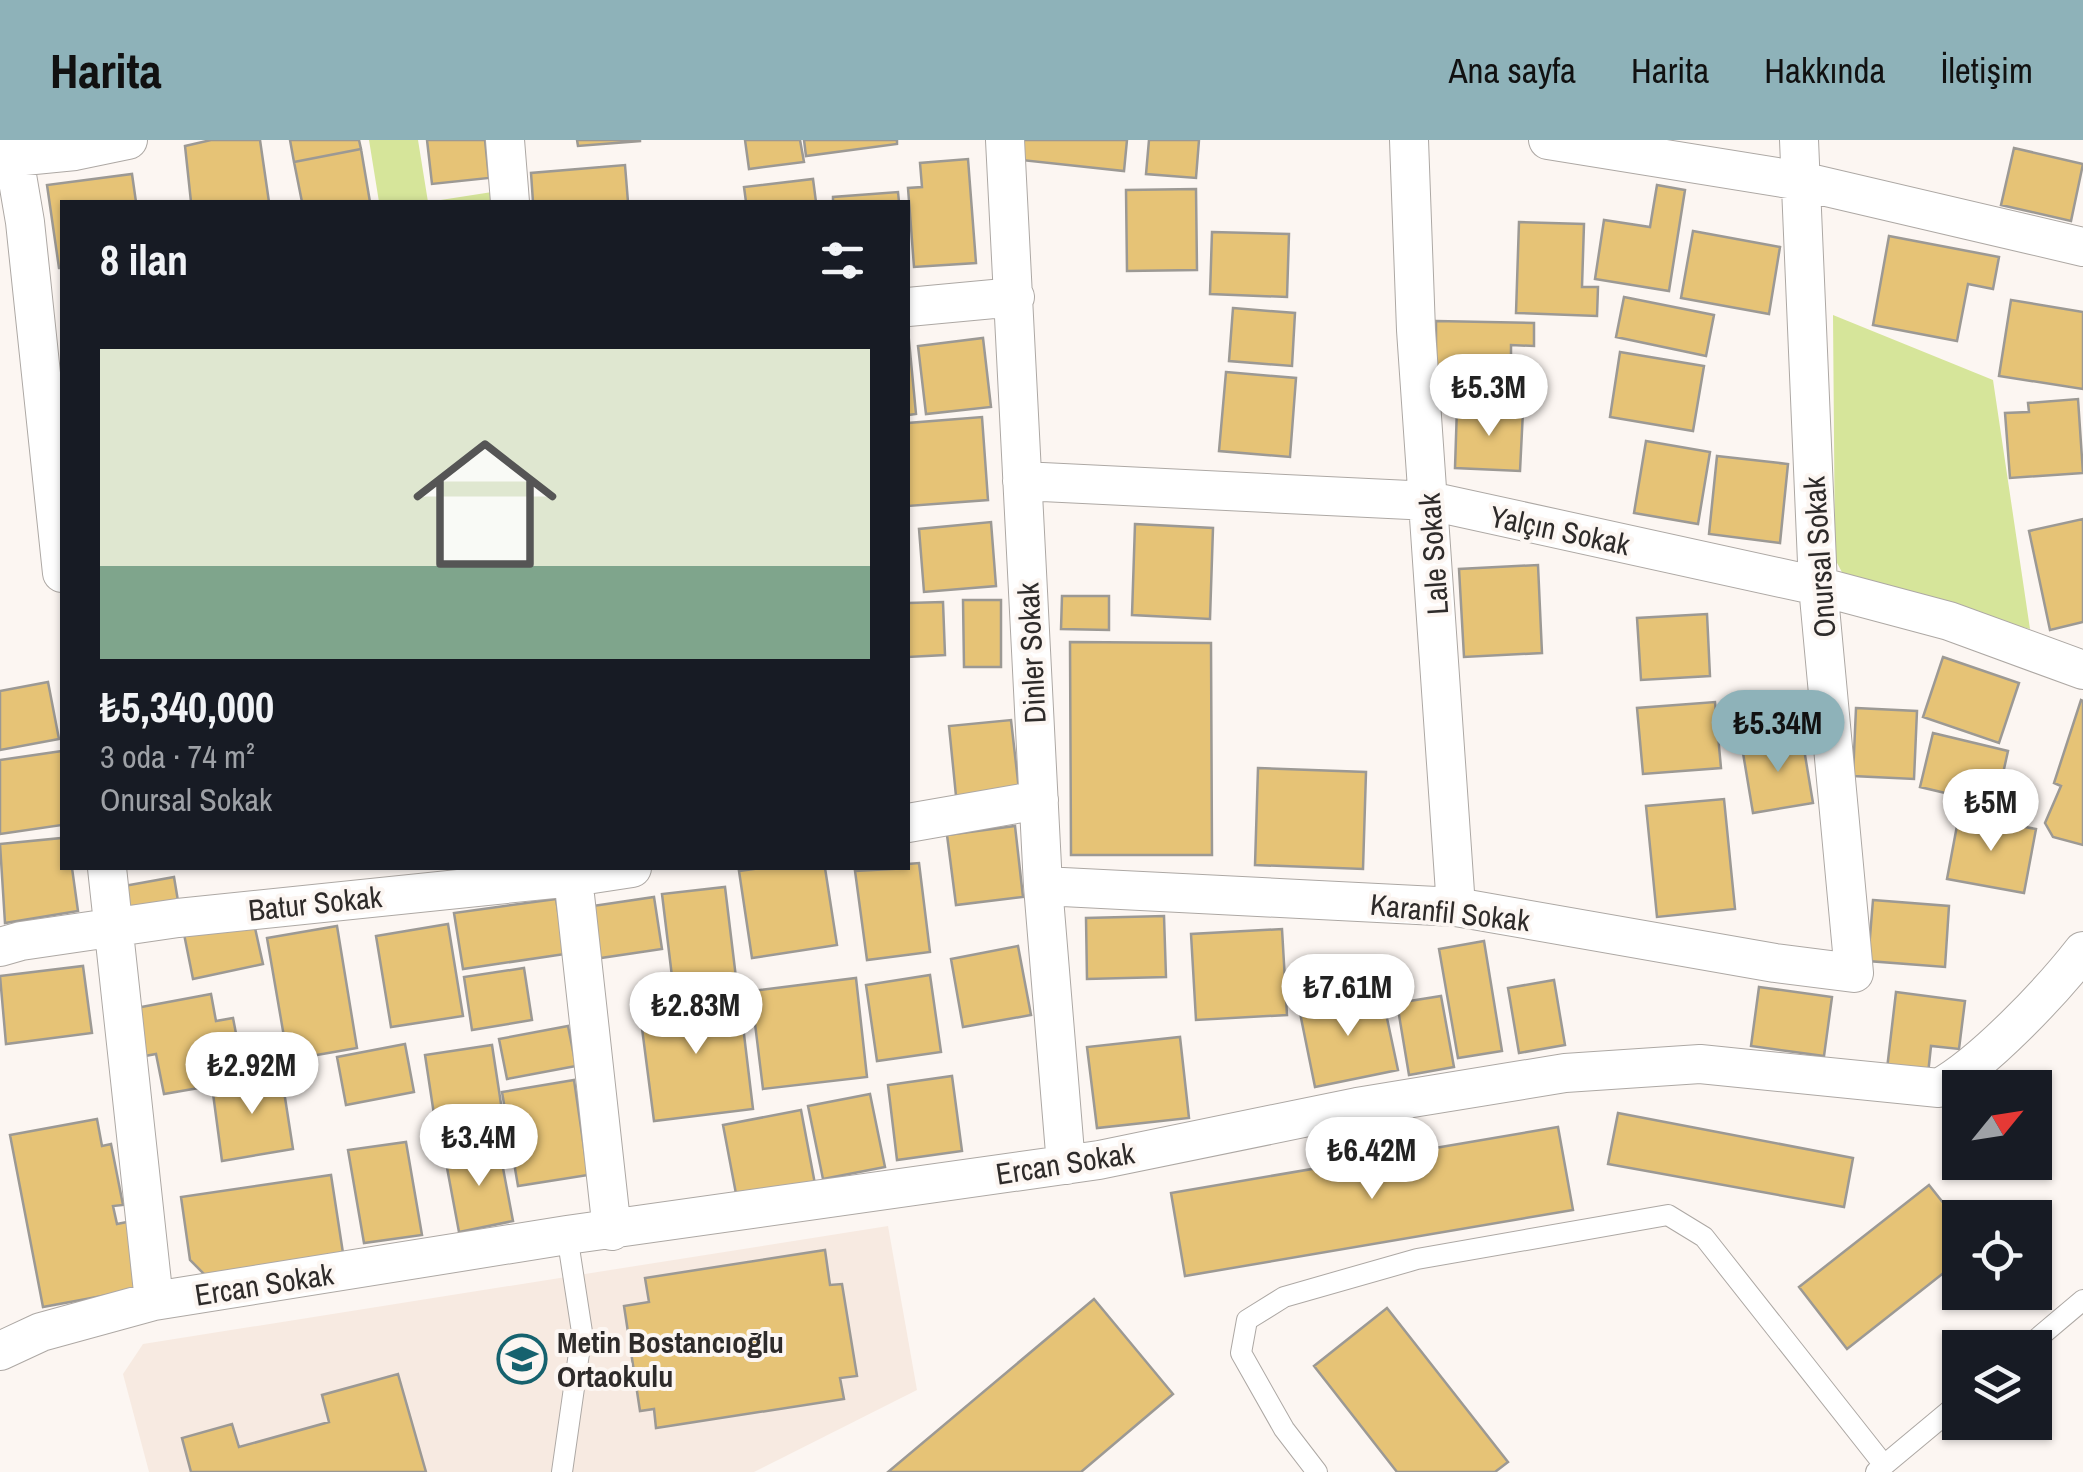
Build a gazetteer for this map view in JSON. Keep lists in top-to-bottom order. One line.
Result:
{"streets":{"street":["Yalçın Sokak","Lale Sokak","Onursal Sokak","Dinler Sokak","Batur Sokak","Karanfil Sokak","Ercan Sokak"]},"crossings":[["Yalçın Sokak","Lale Sokak"],["Yalçın Sokak","Onursal Sokak"],["Yalçın Sokak","Dinler Sokak"],["Lale Sokak","Karanfil Sokak"],["Onursal Sokak","Karanfil Sokak"],["Dinler Sokak","Karanfil Sokak"],["Dinler Sokak","Ercan Sokak"]],"places":{"school or university":["Metin Bostancıoğlu Ortaokulu"]},"north":"top right","page":{"header":"Harita","nav":["Ana sayfa","Harita","Hakkında","İletişim"],"heading":"8 ilan","list":[{"name":"₺5,340,000","note":"3 oda · 74 m² · Onursal Sokak"}],"price":["₺5.3M","₺5.34M","₺5M","₺7.61M","₺2.83M","₺2.92M","₺3.4M","₺6.42M"]}}
